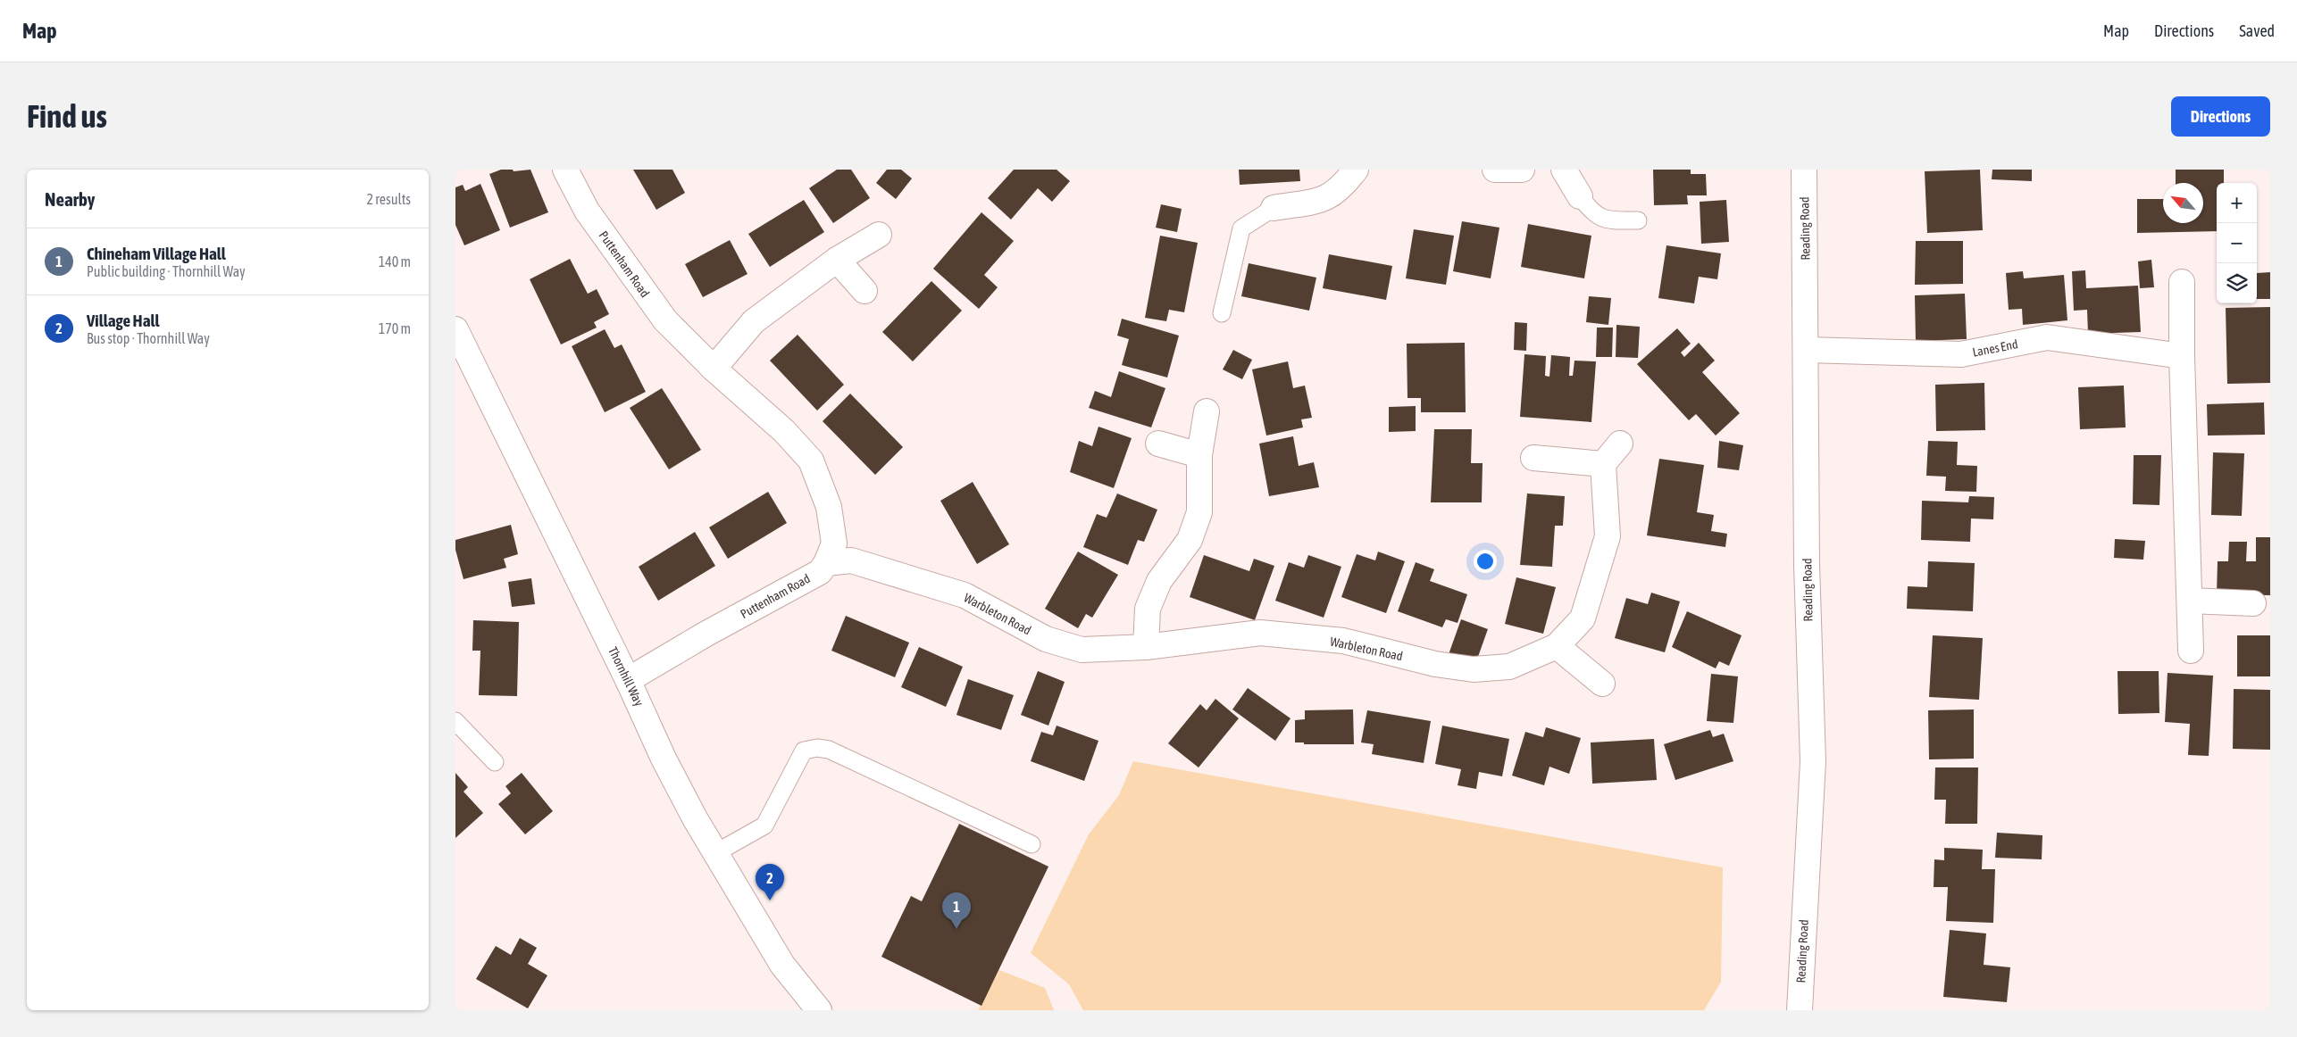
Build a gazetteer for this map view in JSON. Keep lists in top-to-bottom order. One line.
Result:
{"streets":{"street":["Reading Road","Puttenham Road","Lanes End","Warbleton Road","Thornhill Way"]},"crossings":[["Reading Road","Lanes End"],["Puttenham Road","Warbleton Road"],["Puttenham Road","Thornhill Way"]],"north":"top left","page":{"header":"Map","nav":["Map","Directions","Saved"],"buttons":"Directions","title":"Find us","heading":["Nearby","2 results"],"map_buttons":["+","−"],"list":[{"mark":"1","name":"Chineham Village Hall","note":"Public building · Thornhill Way","value":"140 m"},{"mark":"2","name":"Village Hall","note":"Bus stop · Thornhill Way","value":"170 m"}],"pins":["2","1"]}}
